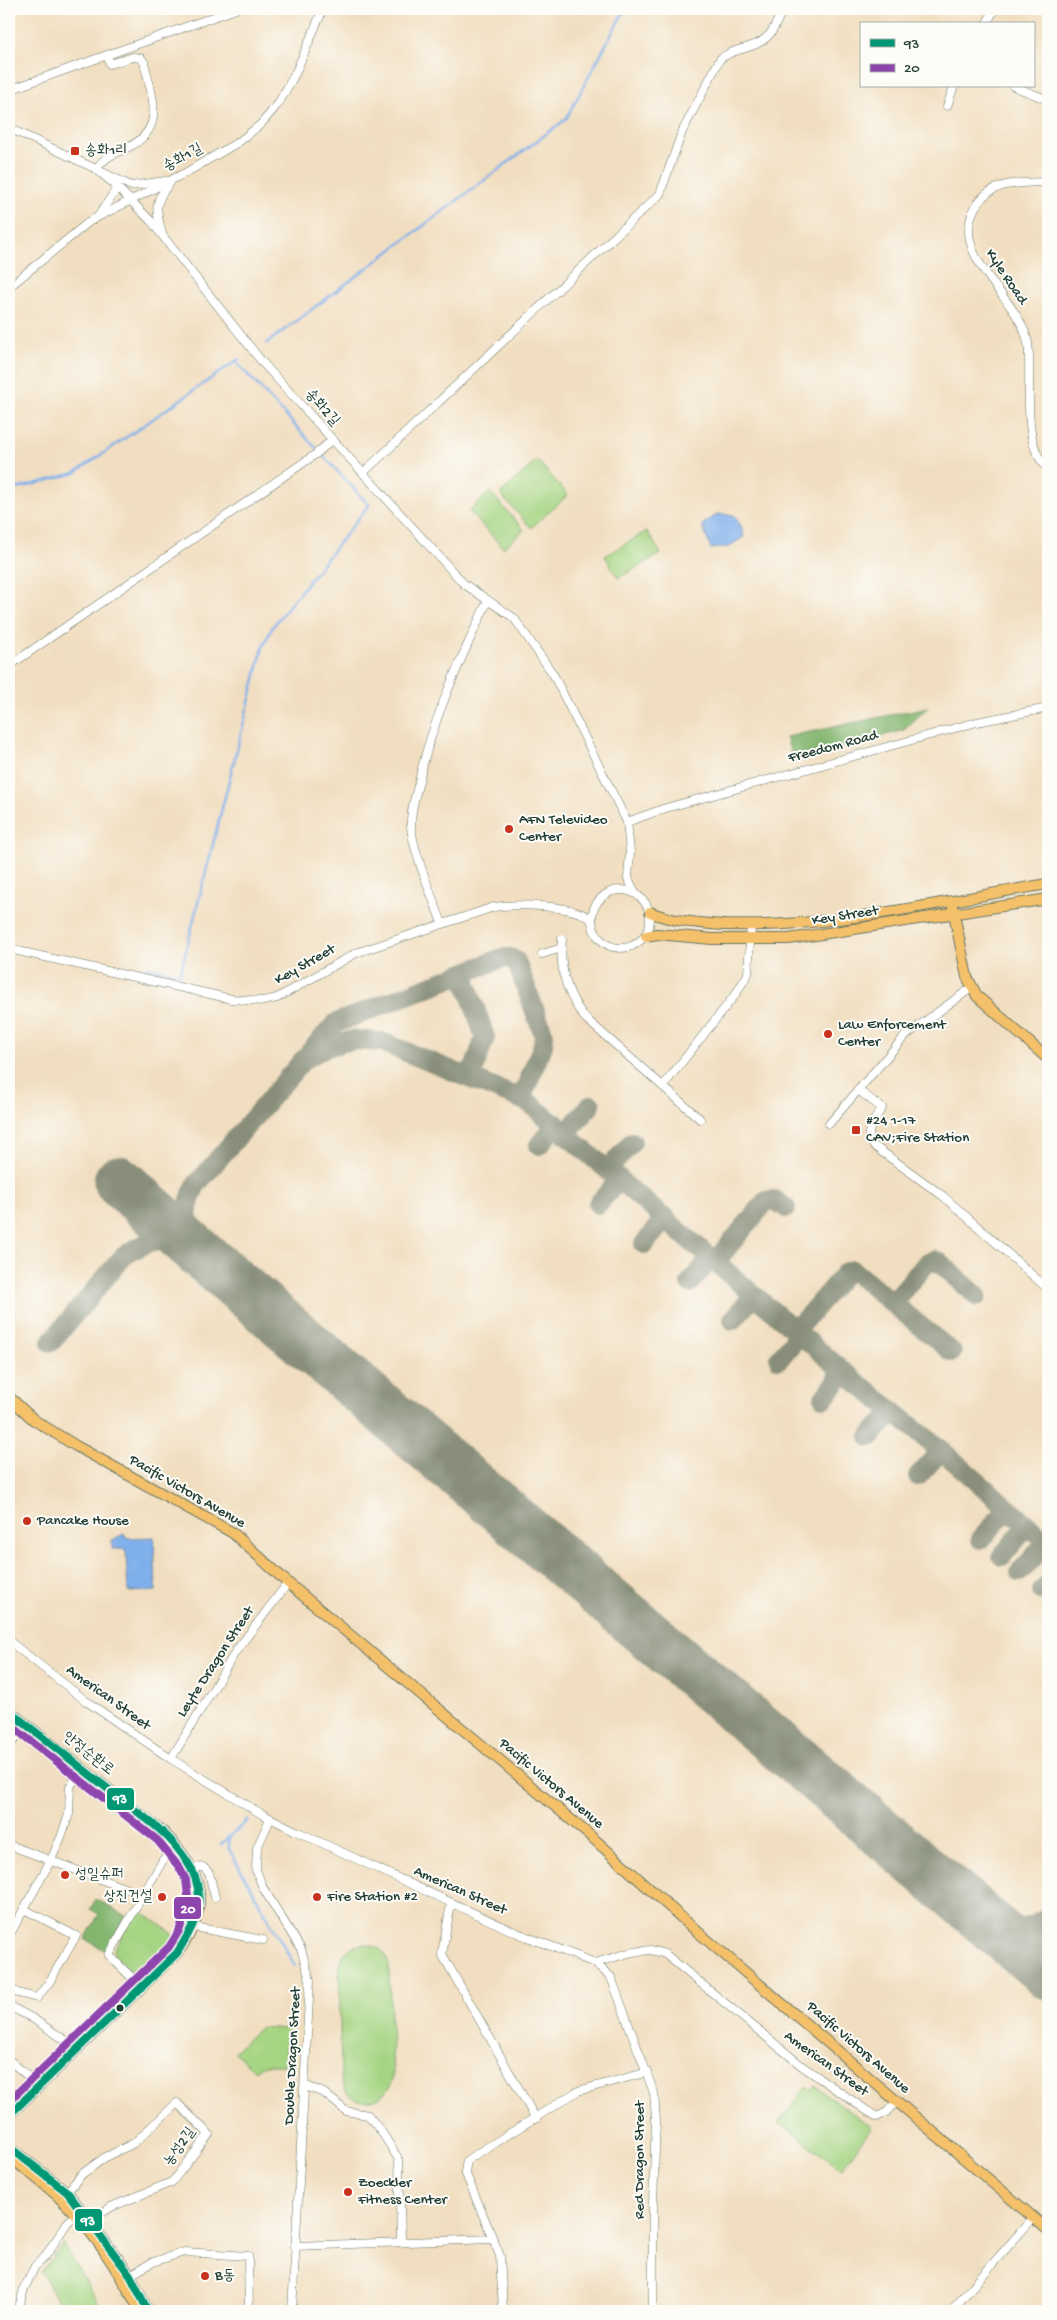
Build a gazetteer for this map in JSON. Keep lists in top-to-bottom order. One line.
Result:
{"streets":{"main road":["Key Street","Pacific Victors Avenue","안정순환로"],"street":["송화1길","Kyle Road","송화2길","Freedom Road","Leyte Dragon Street","American Street","Double Dragon Street","농성2길","Red Dragon Street"]},"crossings":[["송화1길","송화2길"],["Pacific Victors Avenue","Leyte Dragon Street"],["Pacific Victors Avenue","American Street"],["Leyte Dragon Street","American Street"],["American Street","Double Dragon Street"],["American Street","Red Dragon Street"]],"places":{"transit":["송화1리","#24 1-17 CAV;Fire Station"],"other":["AFN Televideo Center","Law Enforcement Center","Pancake House","성일슈퍼","상진건설","Fire Station #2","Zoeckler Fitness Center","B동"]},"lines":["transit line 93","transit line 20"],"legend":["93","20"]}
